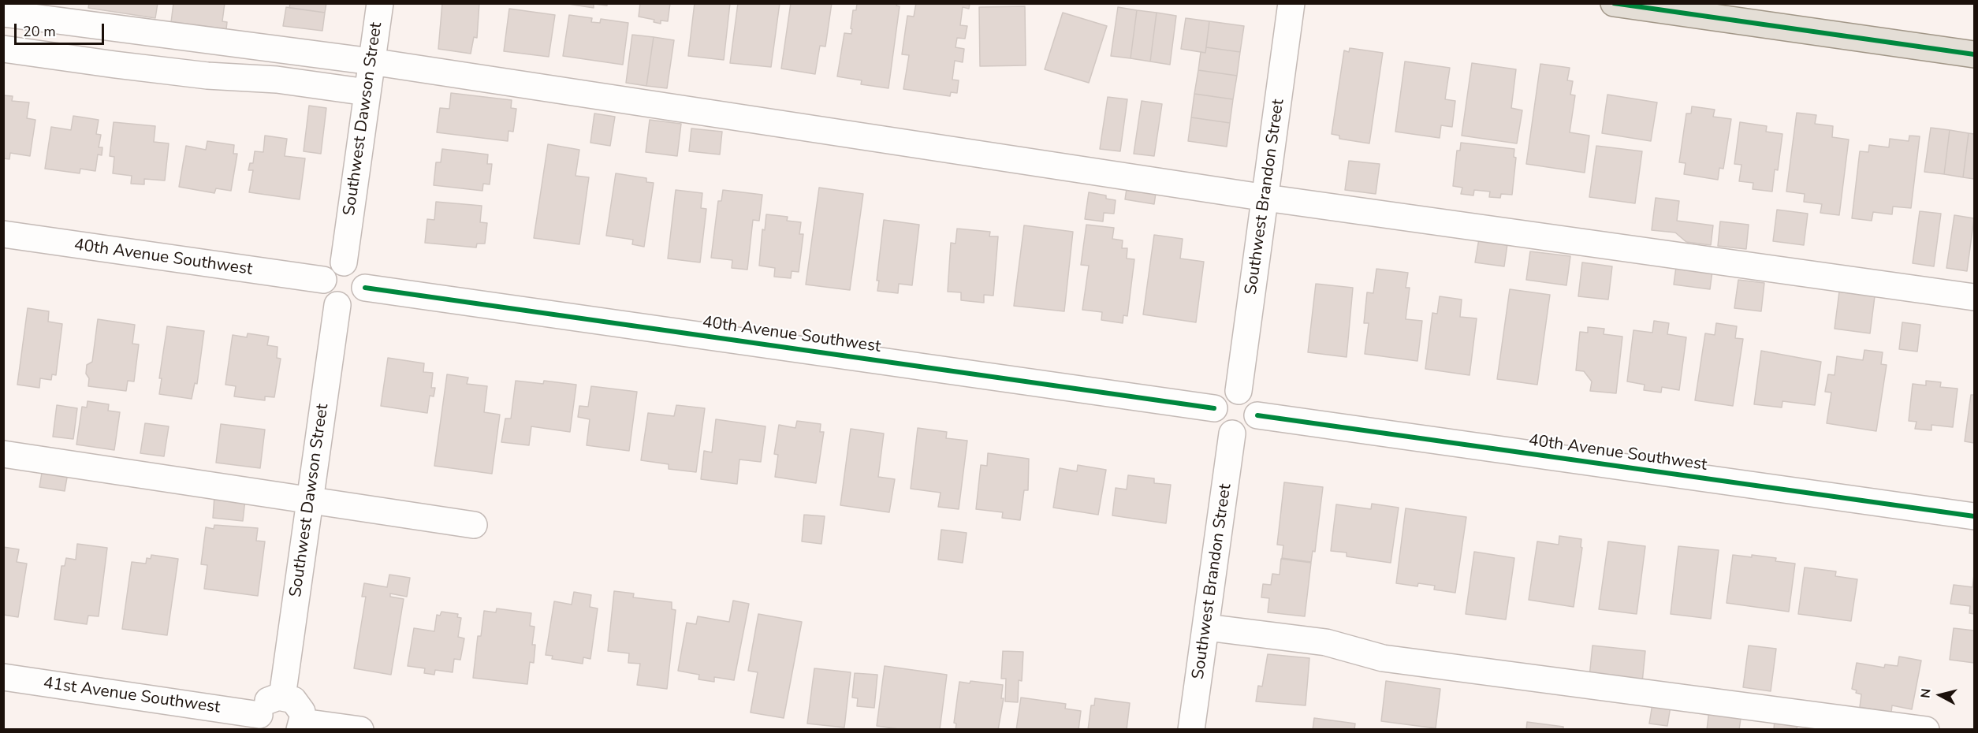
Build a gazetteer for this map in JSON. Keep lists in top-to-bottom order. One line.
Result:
{"streets":{"street":["Southwest Dawson Street","Southwest Brandon Street","40th Avenue Southwest","41st Avenue Southwest"]},"crossings":[["Southwest Dawson Street","40th Avenue Southwest"],["Southwest Brandon Street","40th Avenue Southwest"]],"scale_bar":"20 m","north":"left"}
